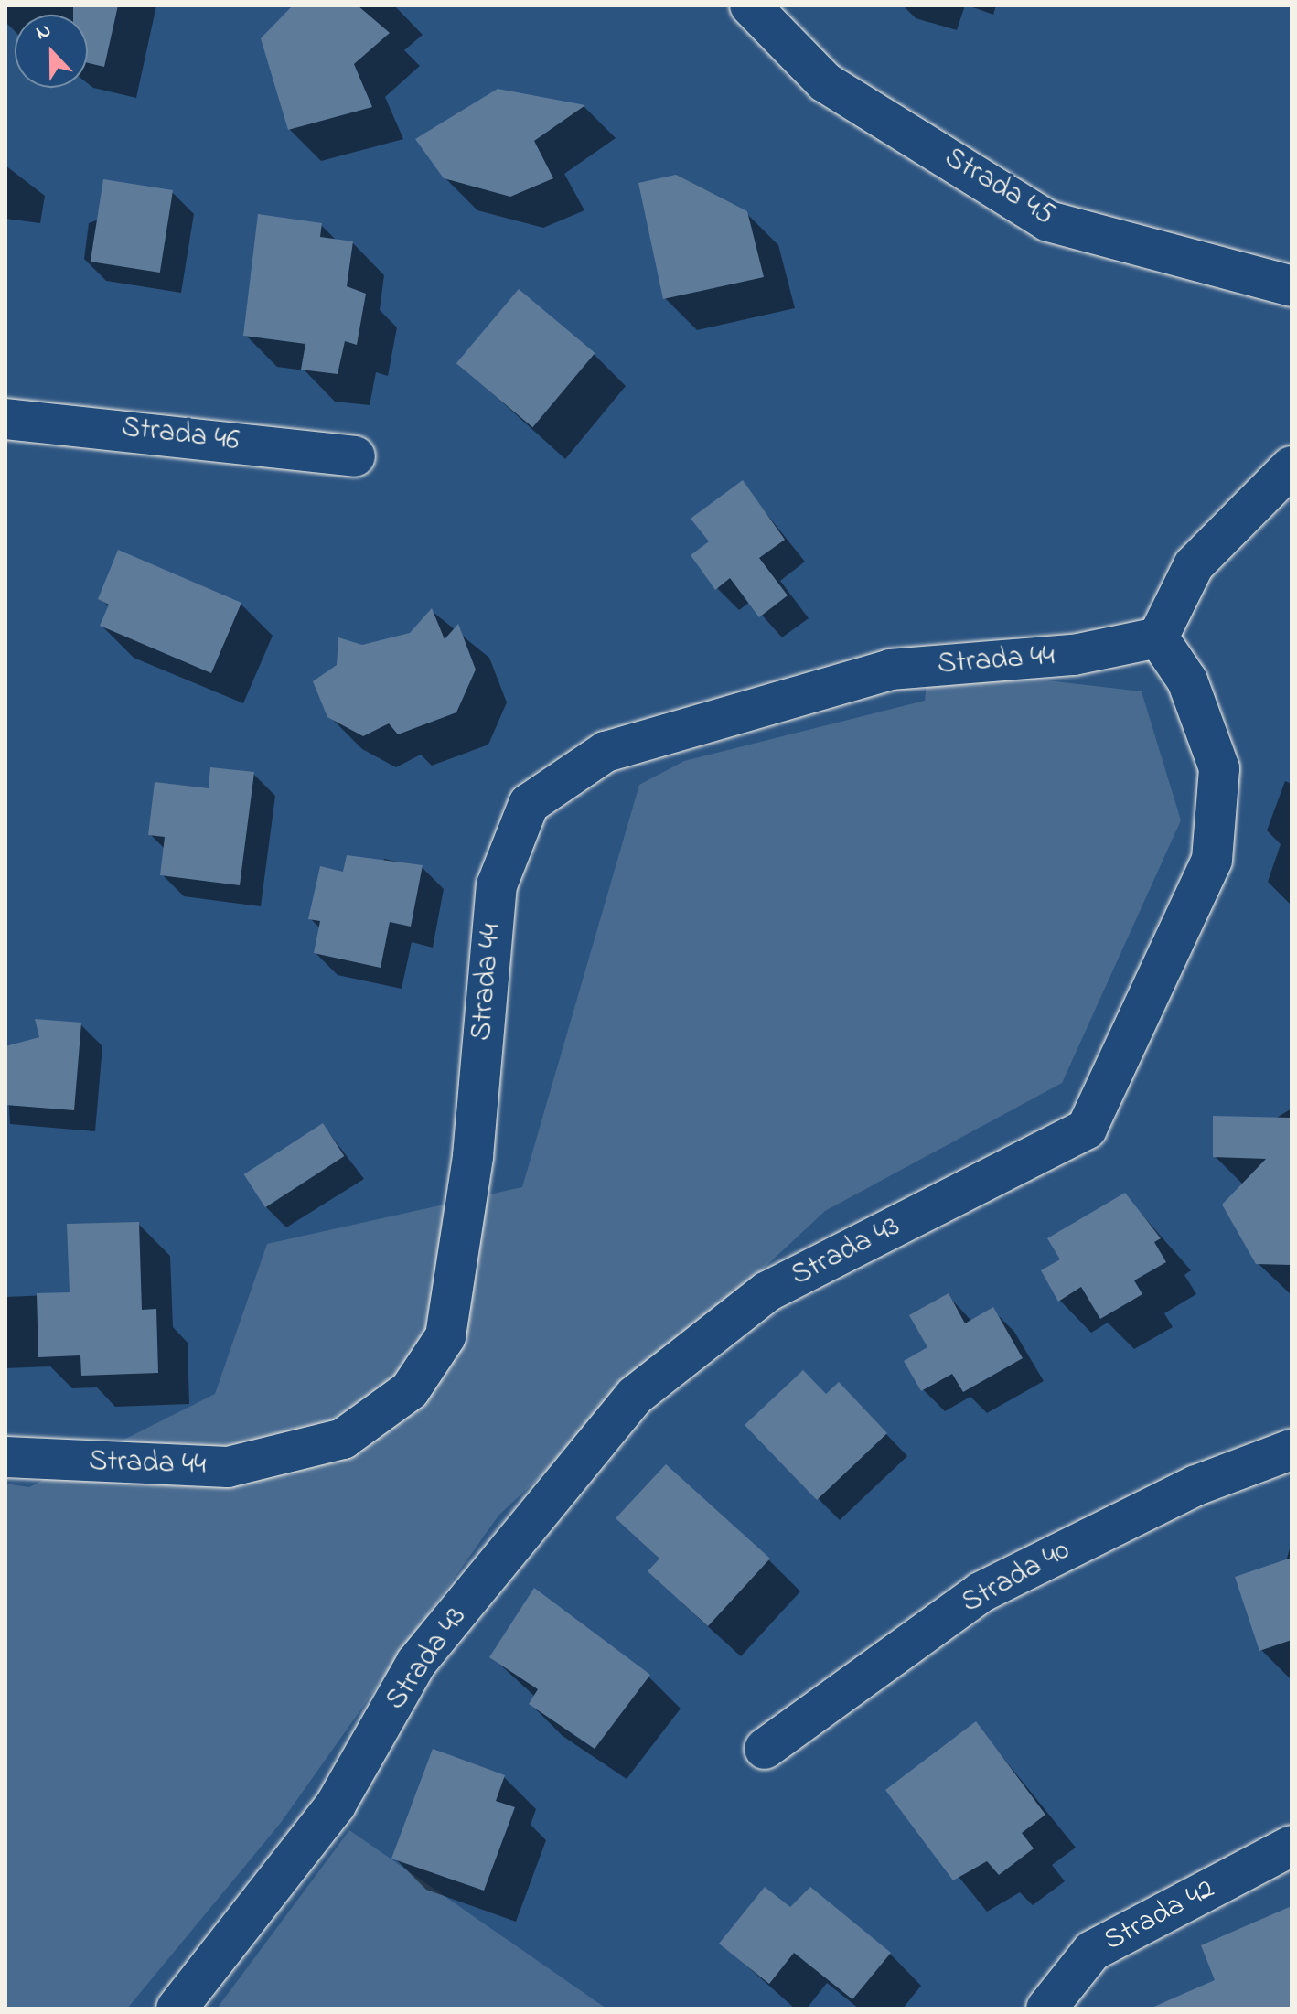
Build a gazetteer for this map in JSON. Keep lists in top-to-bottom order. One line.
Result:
{"streets":{"street":["Strada 45","Strada 46","Strada 44","Strada 43","Strada 40","Strada 42"]},"crossings":[["Strada 44","Strada 43"]],"north":"top"}
